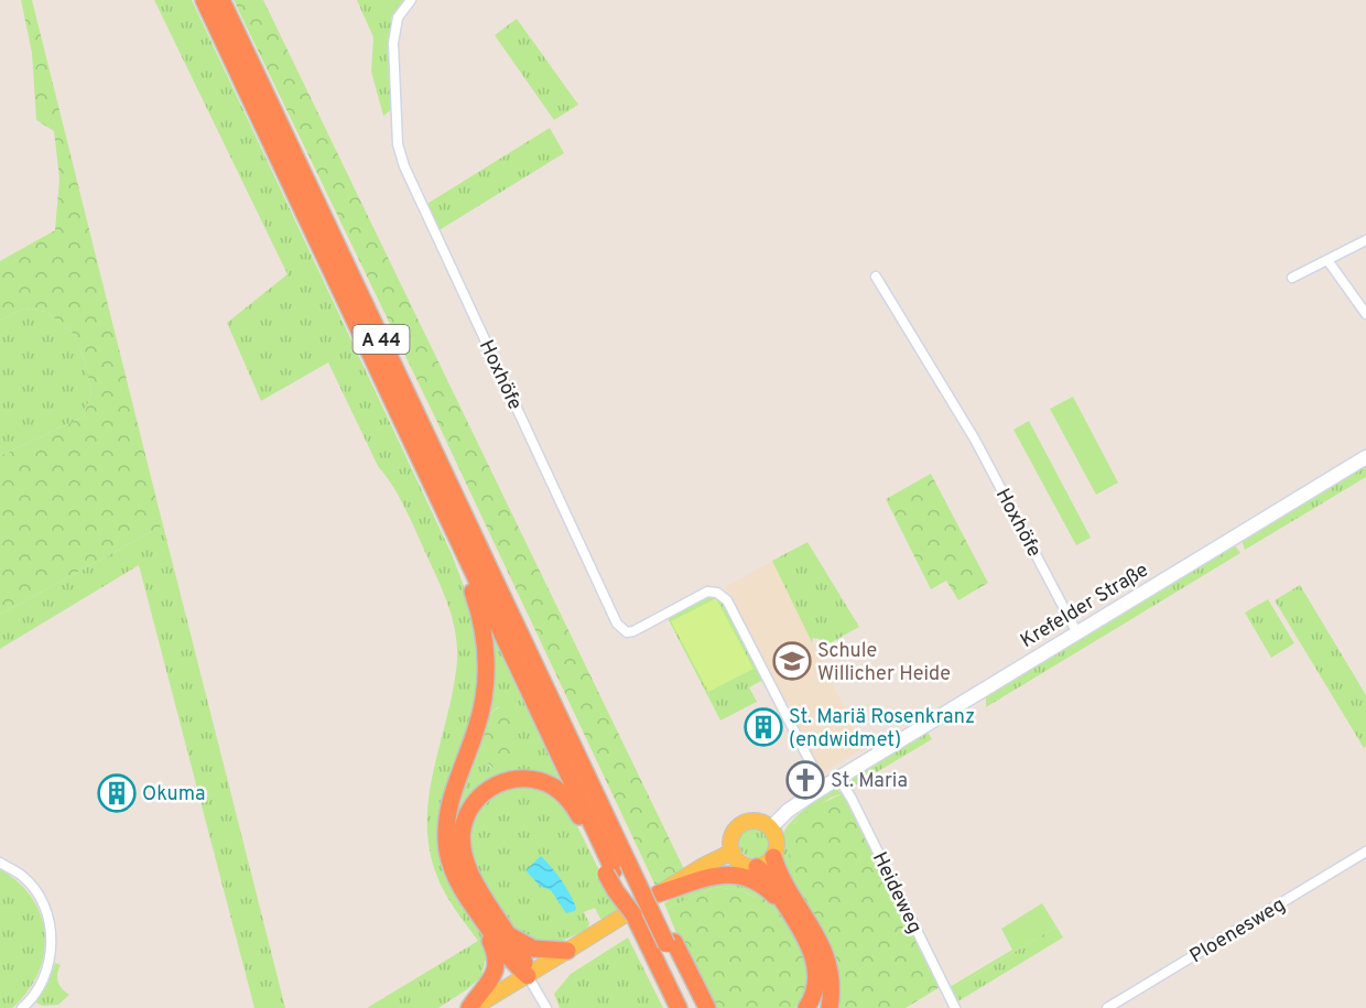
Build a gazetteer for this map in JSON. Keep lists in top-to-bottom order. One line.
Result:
{"streets":{"highway":["A 44"],"main road":["Krefelder Straße"],"street":["Hoxhöfe","Heideweg","Ploenesweg"]},"crossings":[["Hoxhöfe","Krefelder Straße"],["Krefelder Straße","Heideweg"]],"places":{"school or university":["Schule Willicher Heide"],"building":["St. Mariä Rosenkranz (endwidmet)","Okuma"],"church":["St. Maria"]}}
